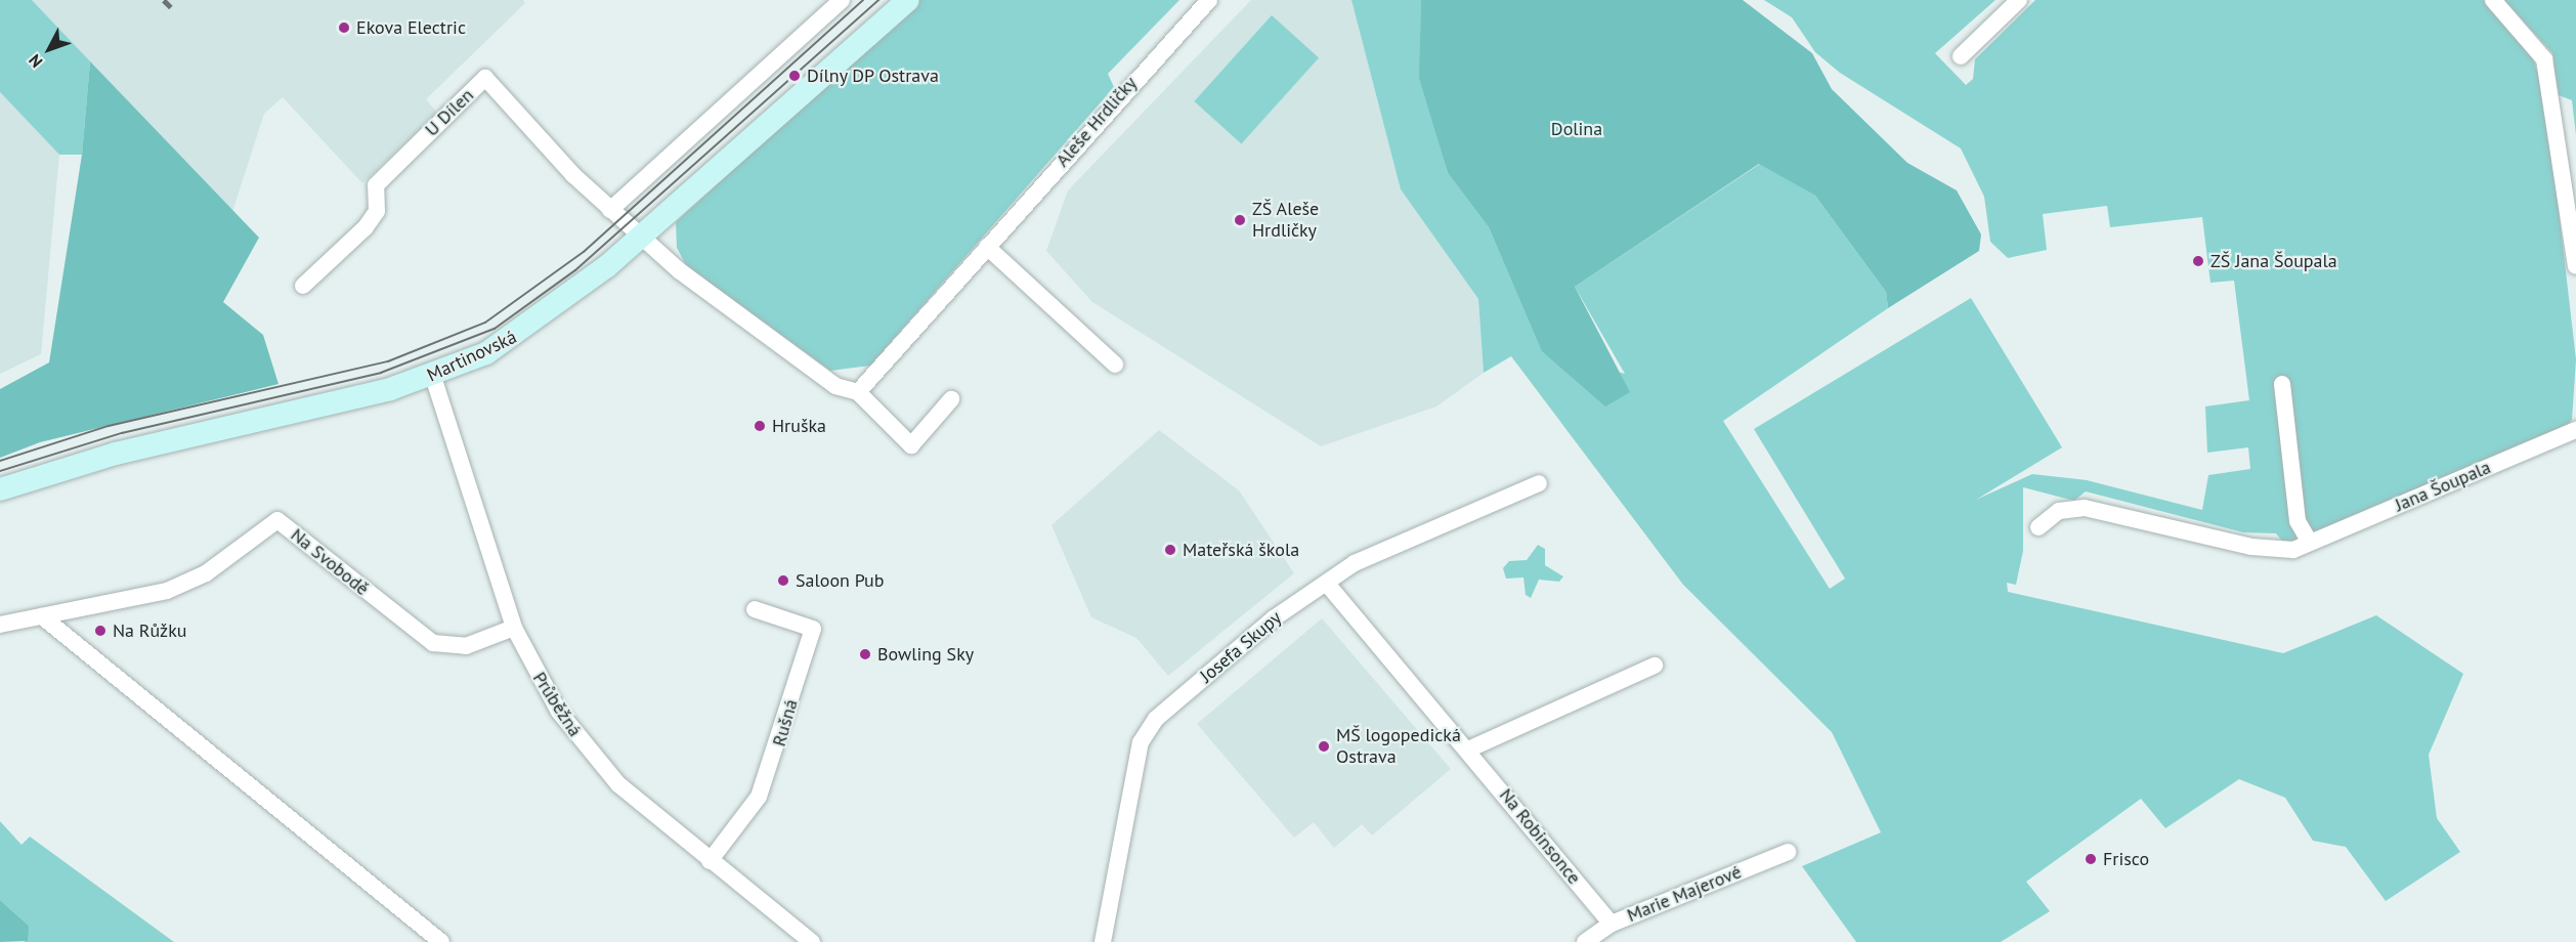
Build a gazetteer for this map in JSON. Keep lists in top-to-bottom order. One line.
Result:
{"streets":{"street":["U Dílen","Aleše Hrdličky","Martinovská","Jana Šoupala","Na Svobodě","Josefa Skupy","Průběžná","Rušná","Na Robinsonce","Marie Majerové"]},"crossings":[["U Dílen","Martinovská"],["Martinovská","Průběžná"],["Na Svobodě","Průběžná"],["Josefa Skupy","Na Robinsonce"],["Průběžná","Rušná"],["Na Robinsonce","Marie Majerové"]],"parks":["Dolina"],"places":["Ekova Electric","Dílny DP Ostrava","ZŠ Aleše Hrdličky","ZŠ Jana Šoupala","Hruška","Mateřská škola","Saloon Pub","Na Růžku","Bowling Sky","MŠ logopedická Ostrava","Frisco"],"north":"bottom left"}
